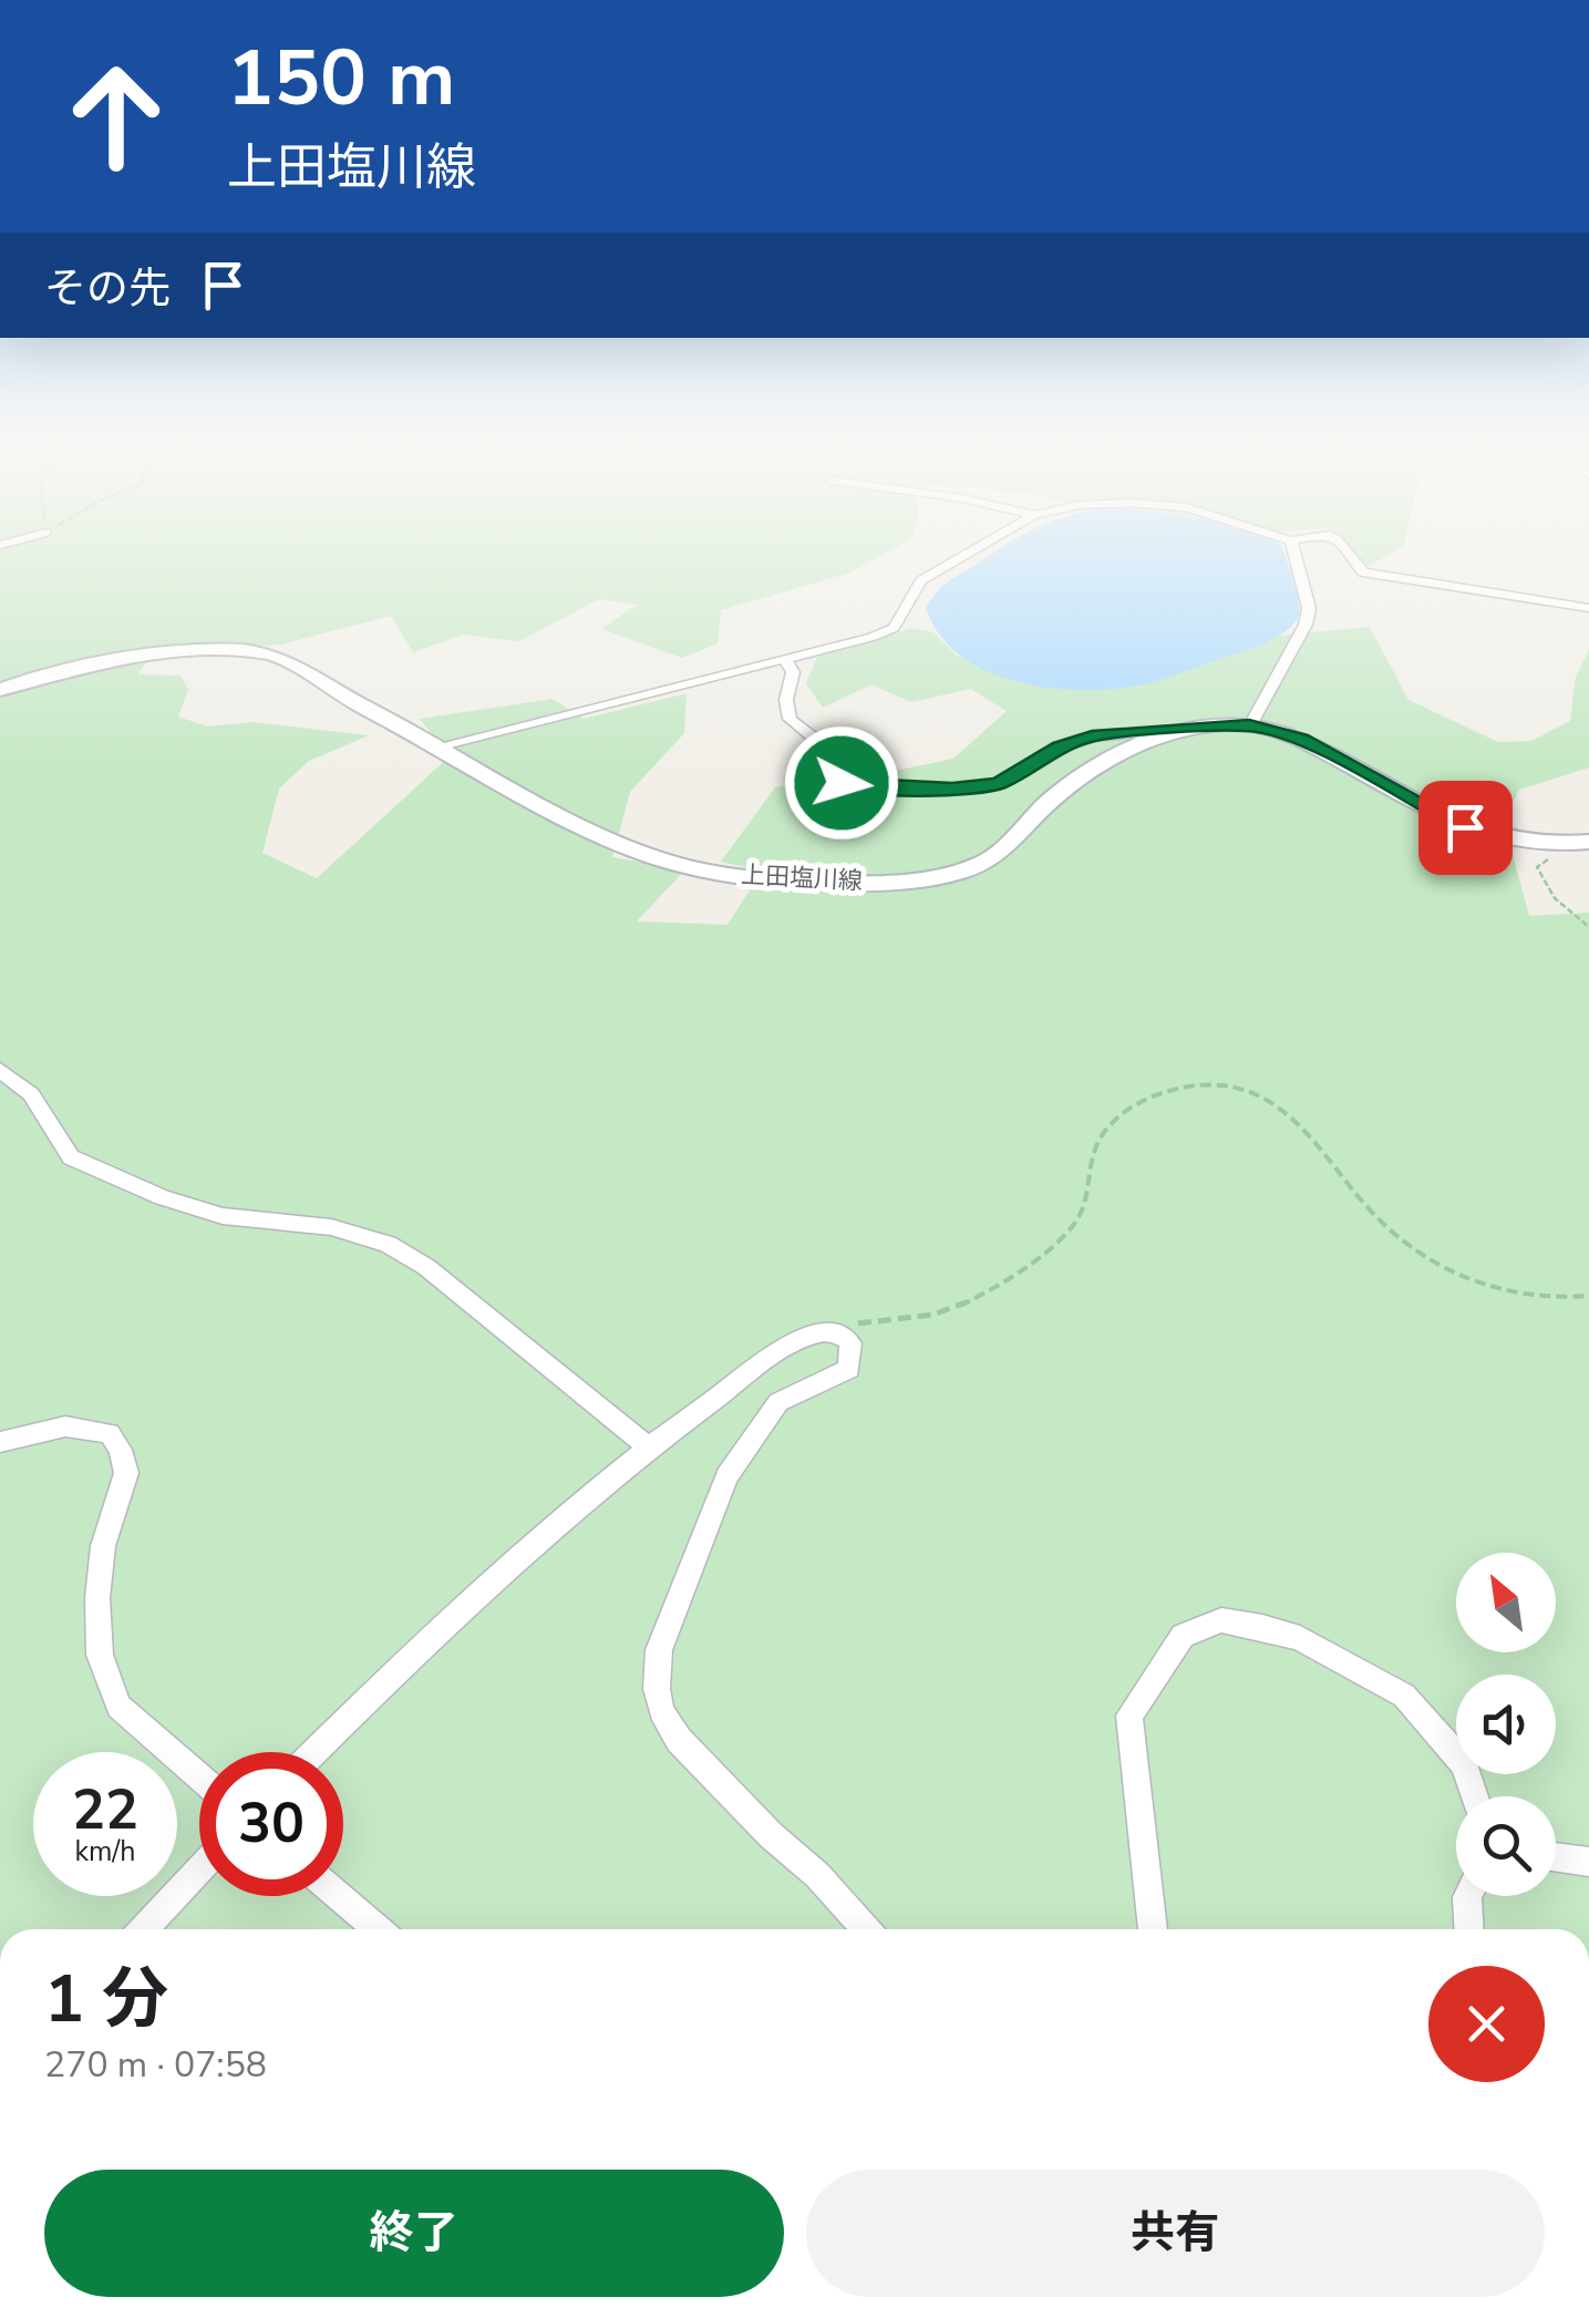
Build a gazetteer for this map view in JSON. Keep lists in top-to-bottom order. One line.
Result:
{"streets":{"main road":["上田塩川線"]},"north":"top left","page":{"turn":["150 m","上田塩川線"],"then":"その先","speed":"22 km/h","limit":"30","heading":["1 分","270 m · 07:58"],"buttons":["終了","共有"]}}
